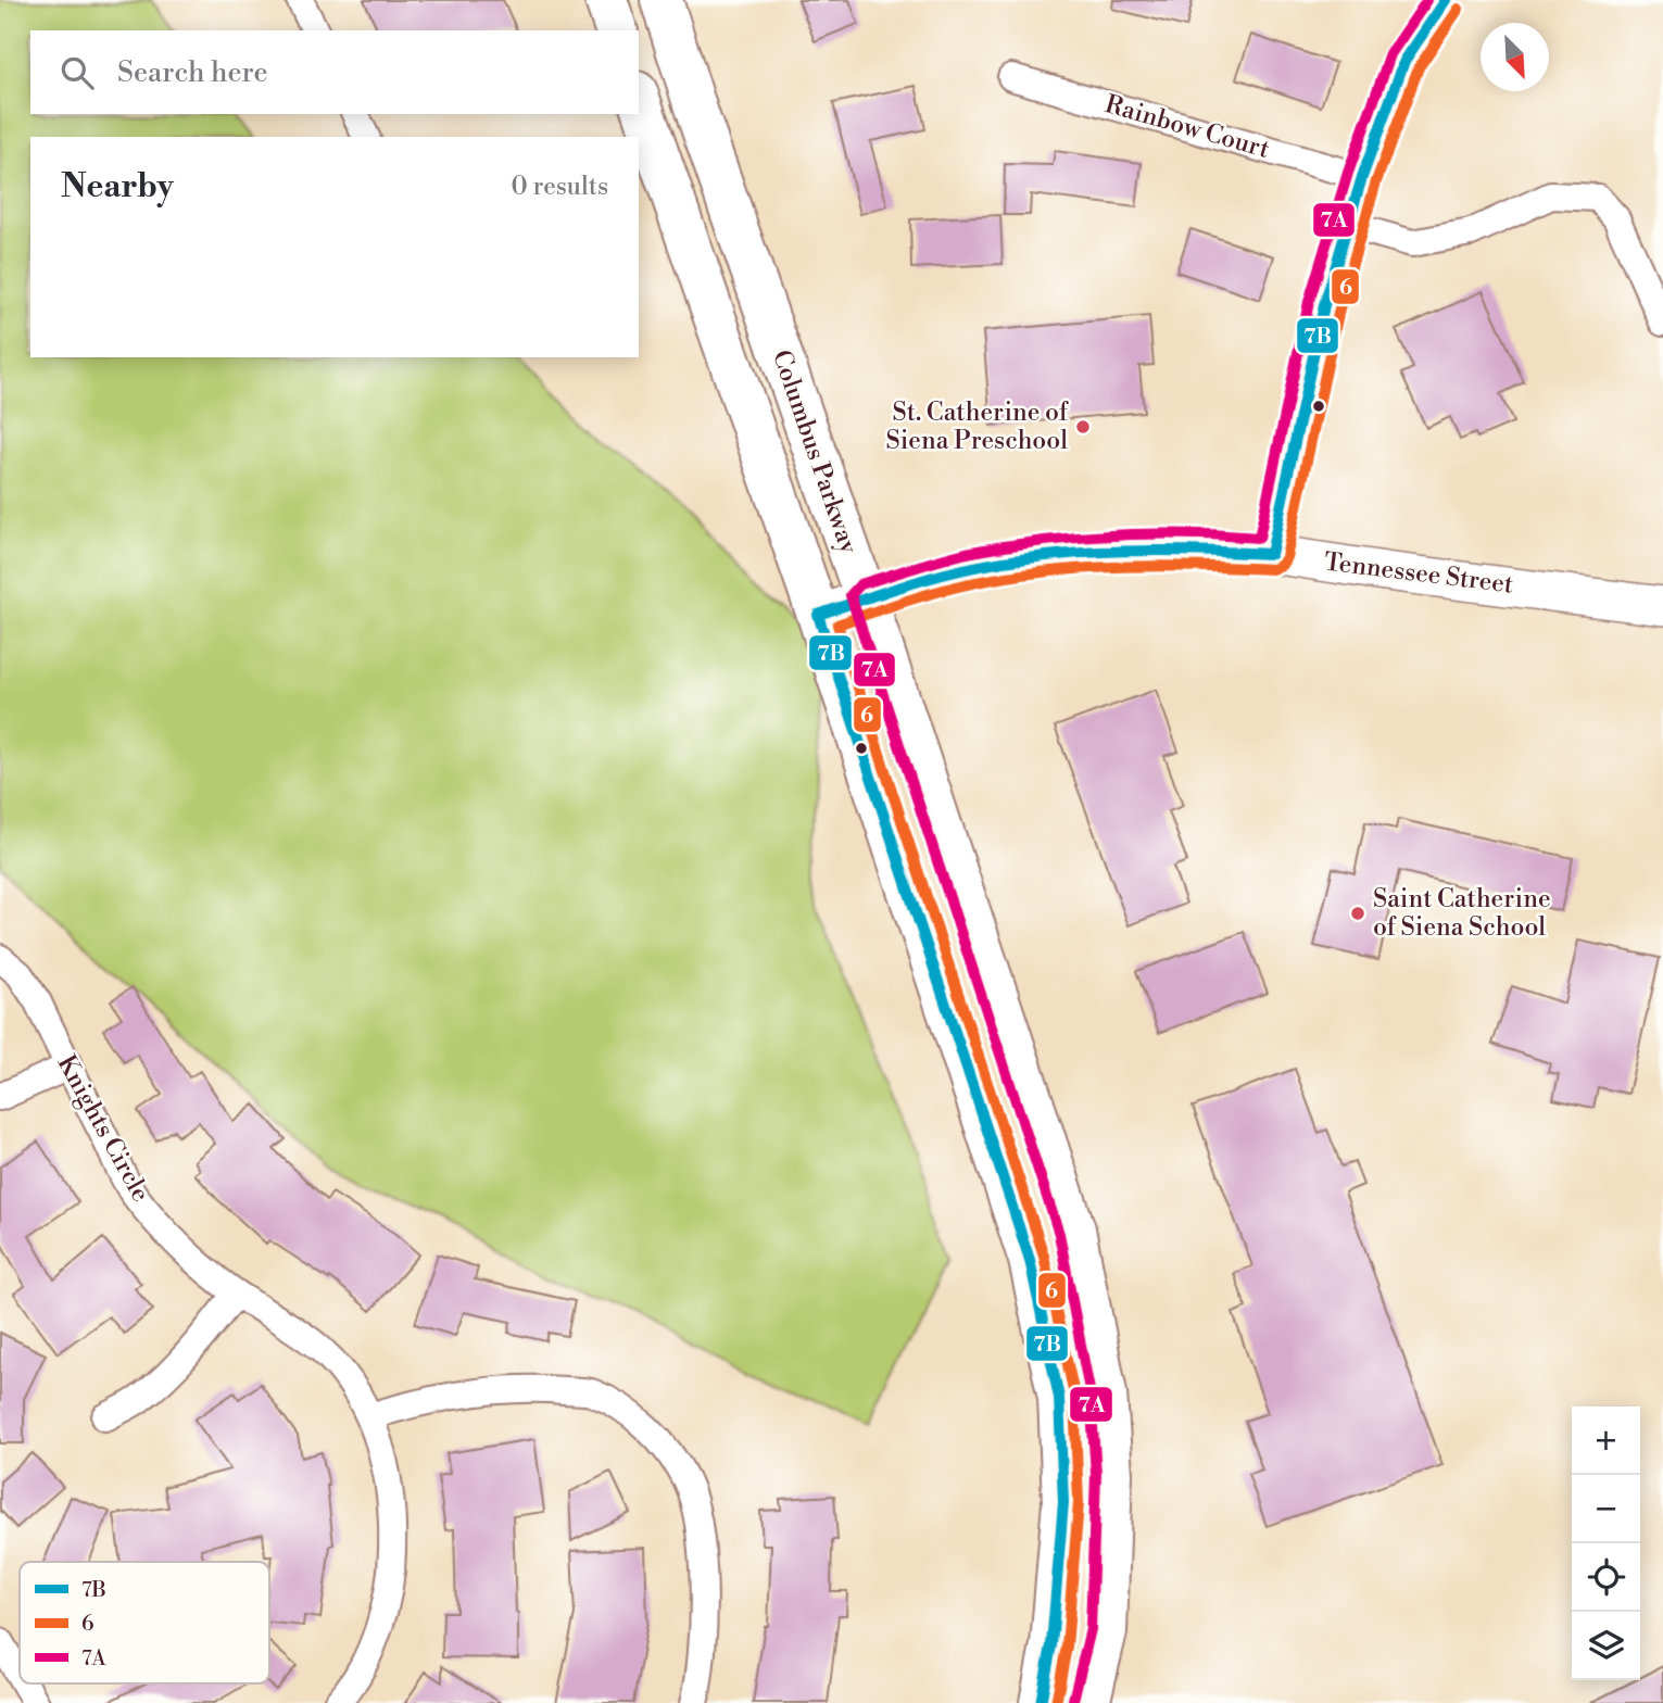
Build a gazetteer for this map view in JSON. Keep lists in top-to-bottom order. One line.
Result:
{"streets":{"main road":["Columbus Parkway","Tennessee Street"],"street":["Rainbow Court","Knights Circle"]},"crossings":[["Columbus Parkway","Tennessee Street"]],"places":["St. Catherine of Siena Preschool","Saint Catherine of Siena School"],"lines":["transit line 7B","transit line 7A","transit line 6"],"legend":["7B","6","7A"],"north":"bottom right","page":{"search":"Search here","heading":["Nearby","0 results"],"map_buttons":["+","−"]}}
